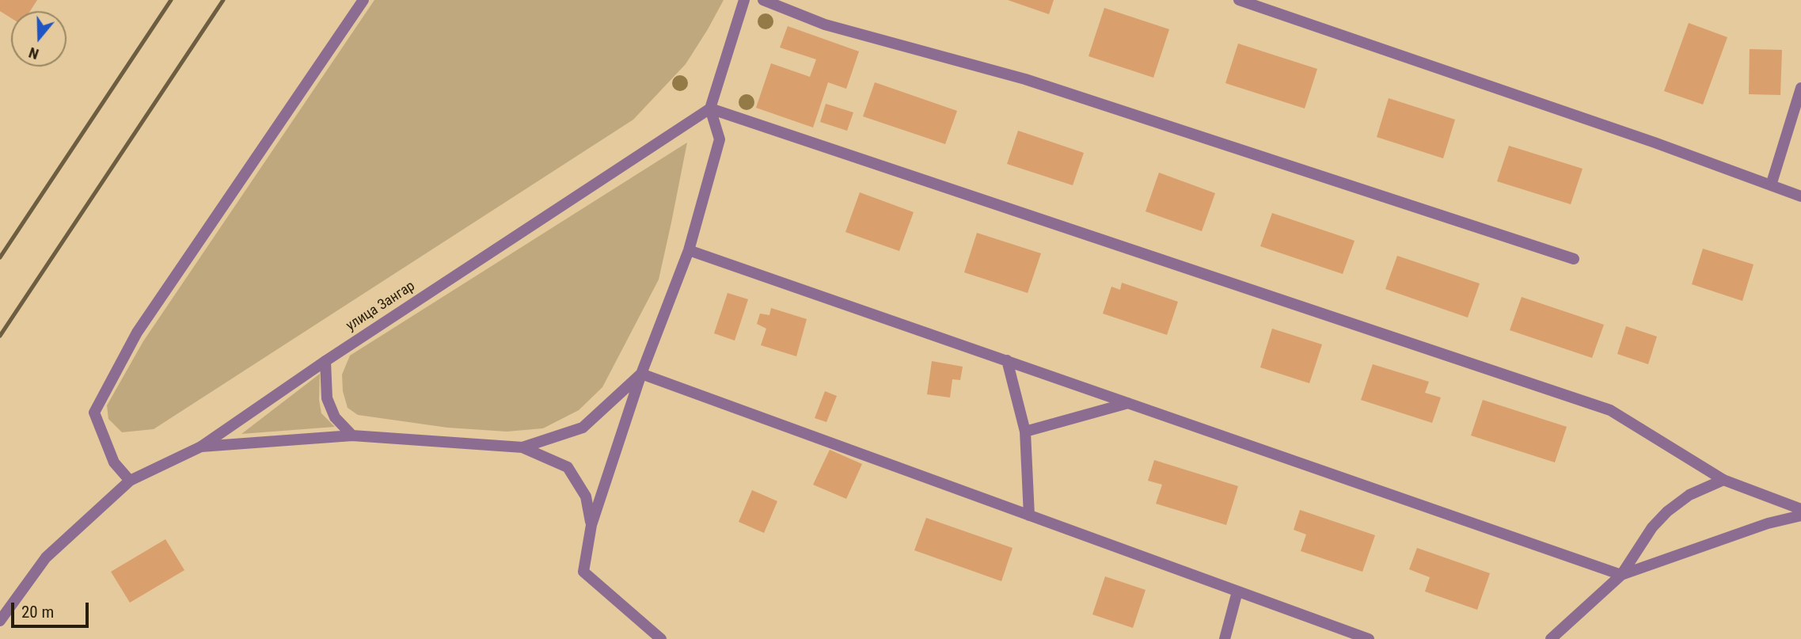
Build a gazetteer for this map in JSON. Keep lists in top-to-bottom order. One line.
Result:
{"streets":{"street":["улица Зангар"]},"scale_bar":"20 m","north":"bottom"}
